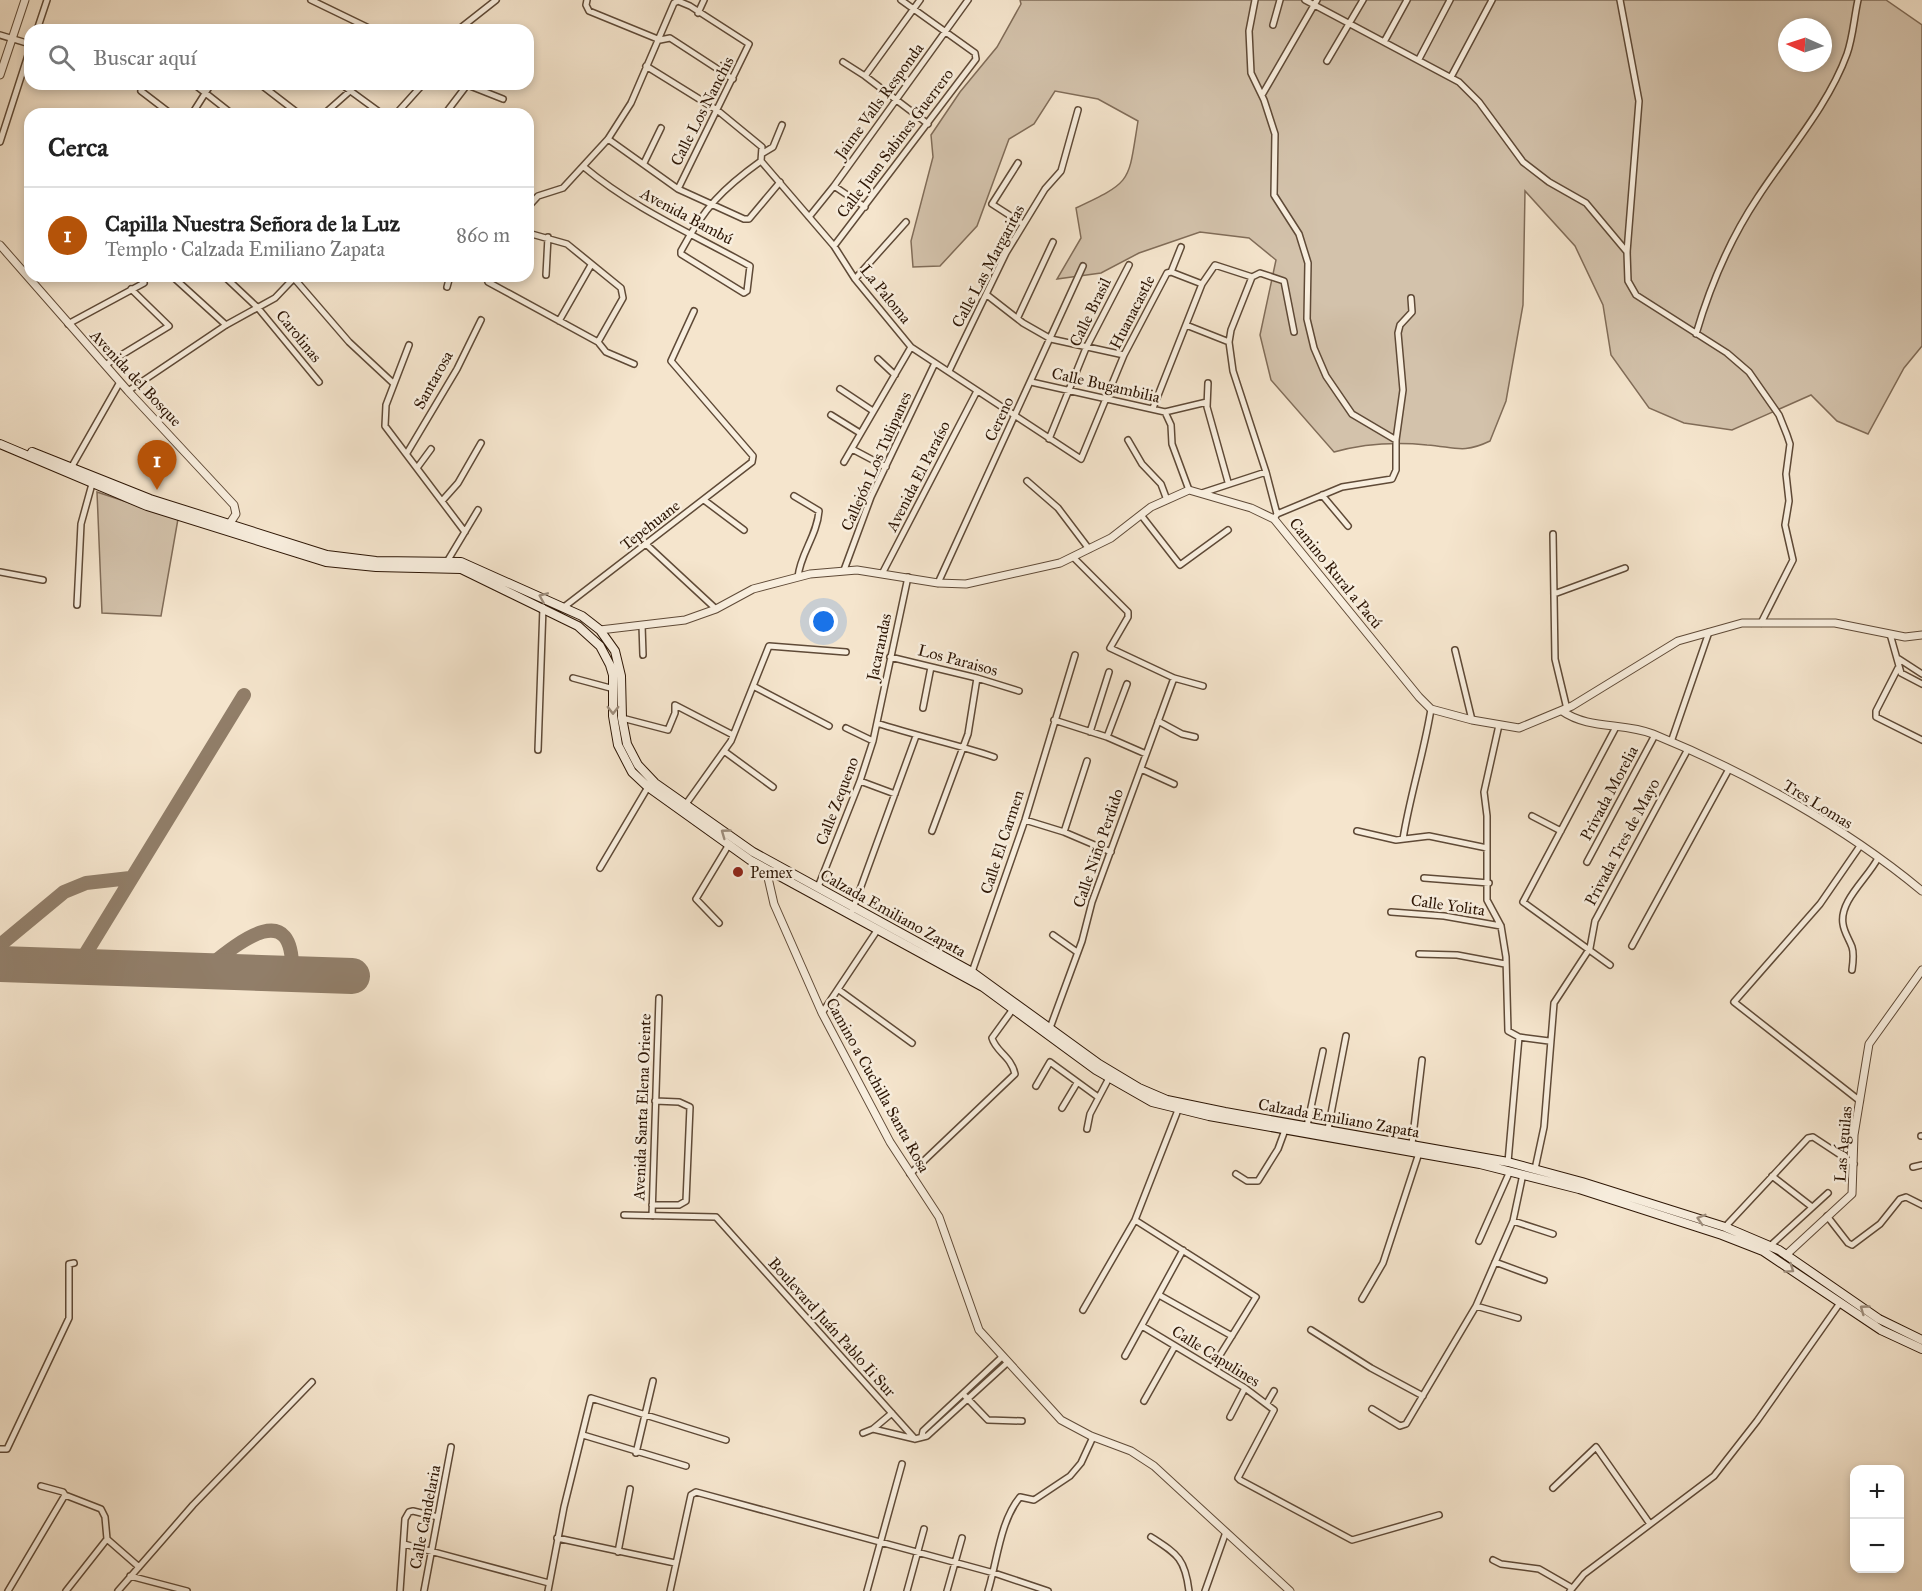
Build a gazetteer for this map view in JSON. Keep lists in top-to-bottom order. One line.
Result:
{"streets":{"main road":["Calzada Emiliano Zapata"],"street":["Jaime Valls Responda","Calle Los Nanchis","Calle Juan Sabines Guerrero","Avenida Bambú","Calle Las Margaritas","La Paloma","Calle Brasil","Huanacastle","Carolinas","Avenida del Bosque","Santarosa","Calle Bugambilia","Cereno","Callejón Los Tulipanes","Avenida El Paraíso","Tepehuane","Camino Rural a Pacú","Jacarandas","Los Paraisos","Privada Morelia","Calle Zequeno","Tres Lomas","Calle El Carmen","Privada Tres de Mayo","Calle Niño Perdido","Calle Yolita","Camino a Cuchilla Santa Rosa","Avenida Santa Elena Oriente","Las Águilas","Boulevard Juán Pablo Ii Sur","Calle Capulines","Calle Candelaria"]},"crossings":[["Jaime Valls Responda","Calle Juan Sabines Guerrero"],["Jaime Valls Responda","La Paloma"],["Calle Juan Sabines Guerrero","La Paloma"],["Calle Las Margaritas","La Paloma"],["La Paloma","Calle Brasil"],["La Paloma","Huanacastle"],["La Paloma","Cereno"],["La Paloma","Callejón Los Tulipanes"],["La Paloma","Avenida El Paraíso"],["Calle Brasil","Calle Bugambilia"],["Huanacastle","Calle Bugambilia"],["Avenida del Bosque","Calzada Emiliano Zapata"],["Calle Bugambilia","Cereno"],["Calle Bugambilia","Camino Rural a Pacú"],["Tepehuane","Calzada Emiliano Zapata"],["Jacarandas","Los Paraisos"],["Jacarandas","Calle Zequeno"],["Privada Morelia","Tres Lomas"],["Calle Zequeno","Calzada Emiliano Zapata"],["Tres Lomas","Privada Tres de Mayo"],["Calle El Carmen","Calzada Emiliano Zapata"],["Calle Niño Perdido","Calzada Emiliano Zapata"],["Calzada Emiliano Zapata","Camino a Cuchilla Santa Rosa"],["Avenida Santa Elena Oriente","Boulevard Juán Pablo Ii Sur"]],"places":["Pemex"],"north":"left","page":{"search":"Buscar aquí","heading":"Cerca","list":[{"mark":"1","name":"Capilla Nuestra Señora de la Luz","note":"Templo · Calzada Emiliano Zapata","value":"860 m"}],"pins":"1","map_buttons":["+","−"]}}
